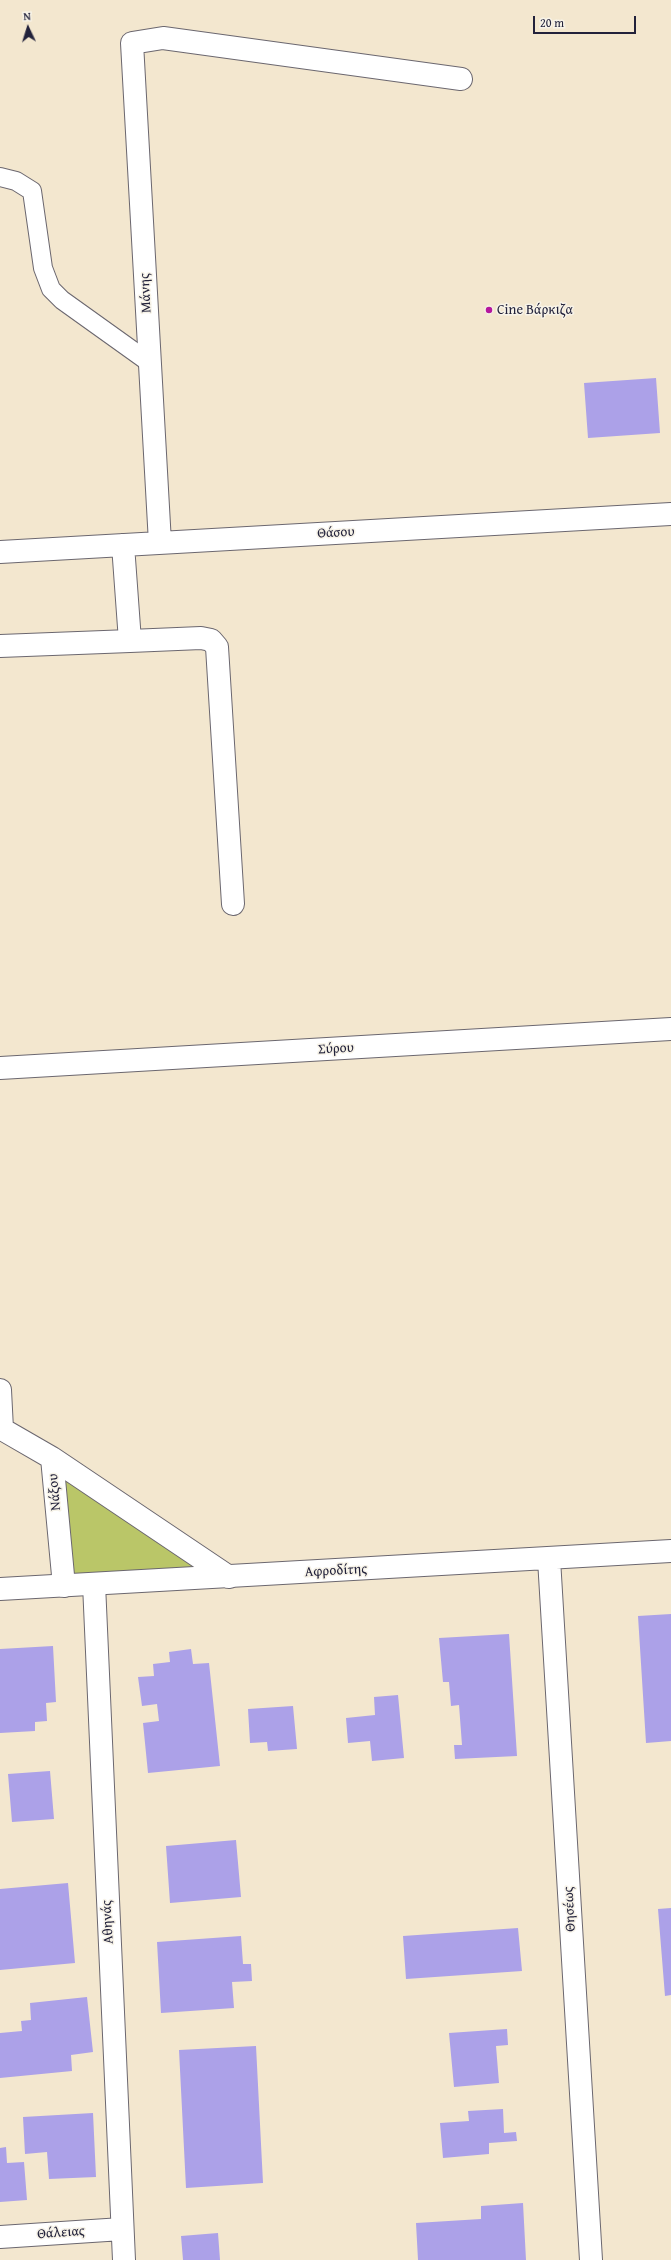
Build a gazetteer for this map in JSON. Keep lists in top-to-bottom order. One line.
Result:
{"streets":{"street":["Μάνης","Θάσου","Σύρου","Νάξου","Αφροδίτης","Θησέως","Αθηνάς","Θάλειας"]},"crossings":[["Μάνης","Θάσου"],["Νάξου","Αφροδίτης"],["Αφροδίτης","Θησέως"],["Αφροδίτης","Αθηνάς"],["Αθηνάς","Θάλειας"]],"places":["Cine Βάρκιζα"],"scale_bar":"20 m","north":"top"}
